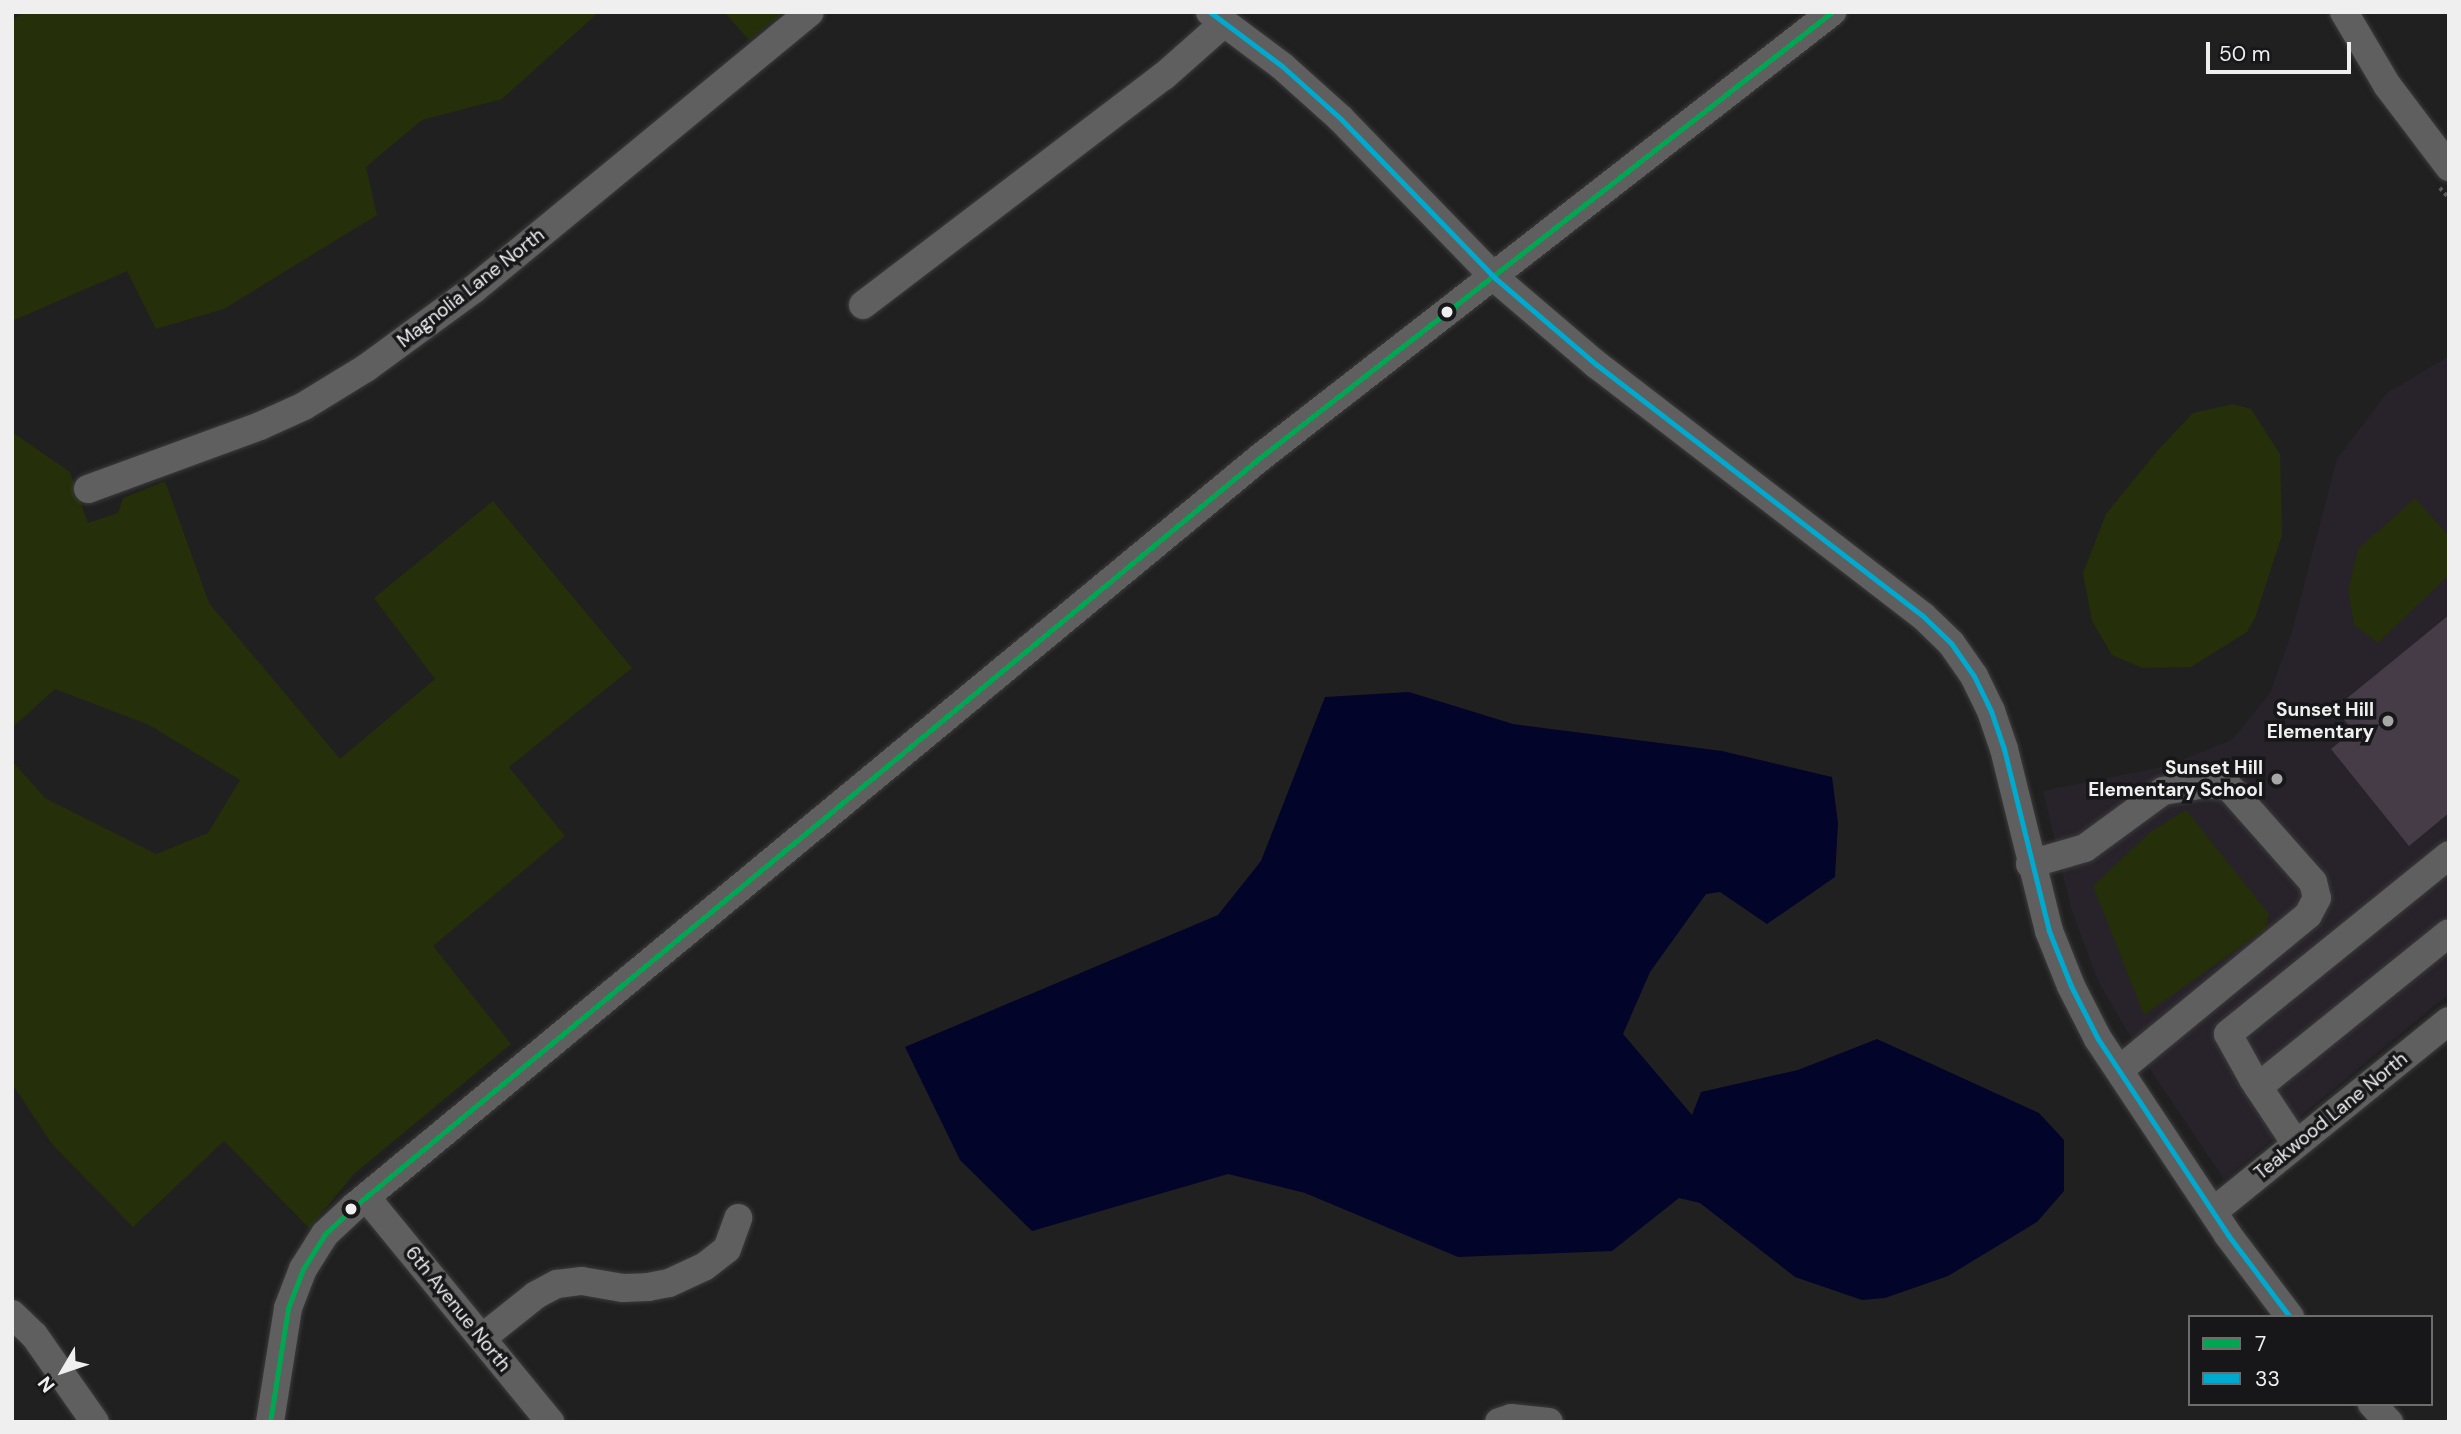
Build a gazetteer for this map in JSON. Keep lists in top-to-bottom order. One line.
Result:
{"streets":{"street":["Magnolia Lane North","Teakwood Lane North","6th Avenue North"]},"places":["Sunset Hill Elementary","Sunset Hill Elementary School"],"lines":["transit line 7","transit line 33"],"legend":["7","33"],"scale_bar":"50 m","north":"bottom left"}
